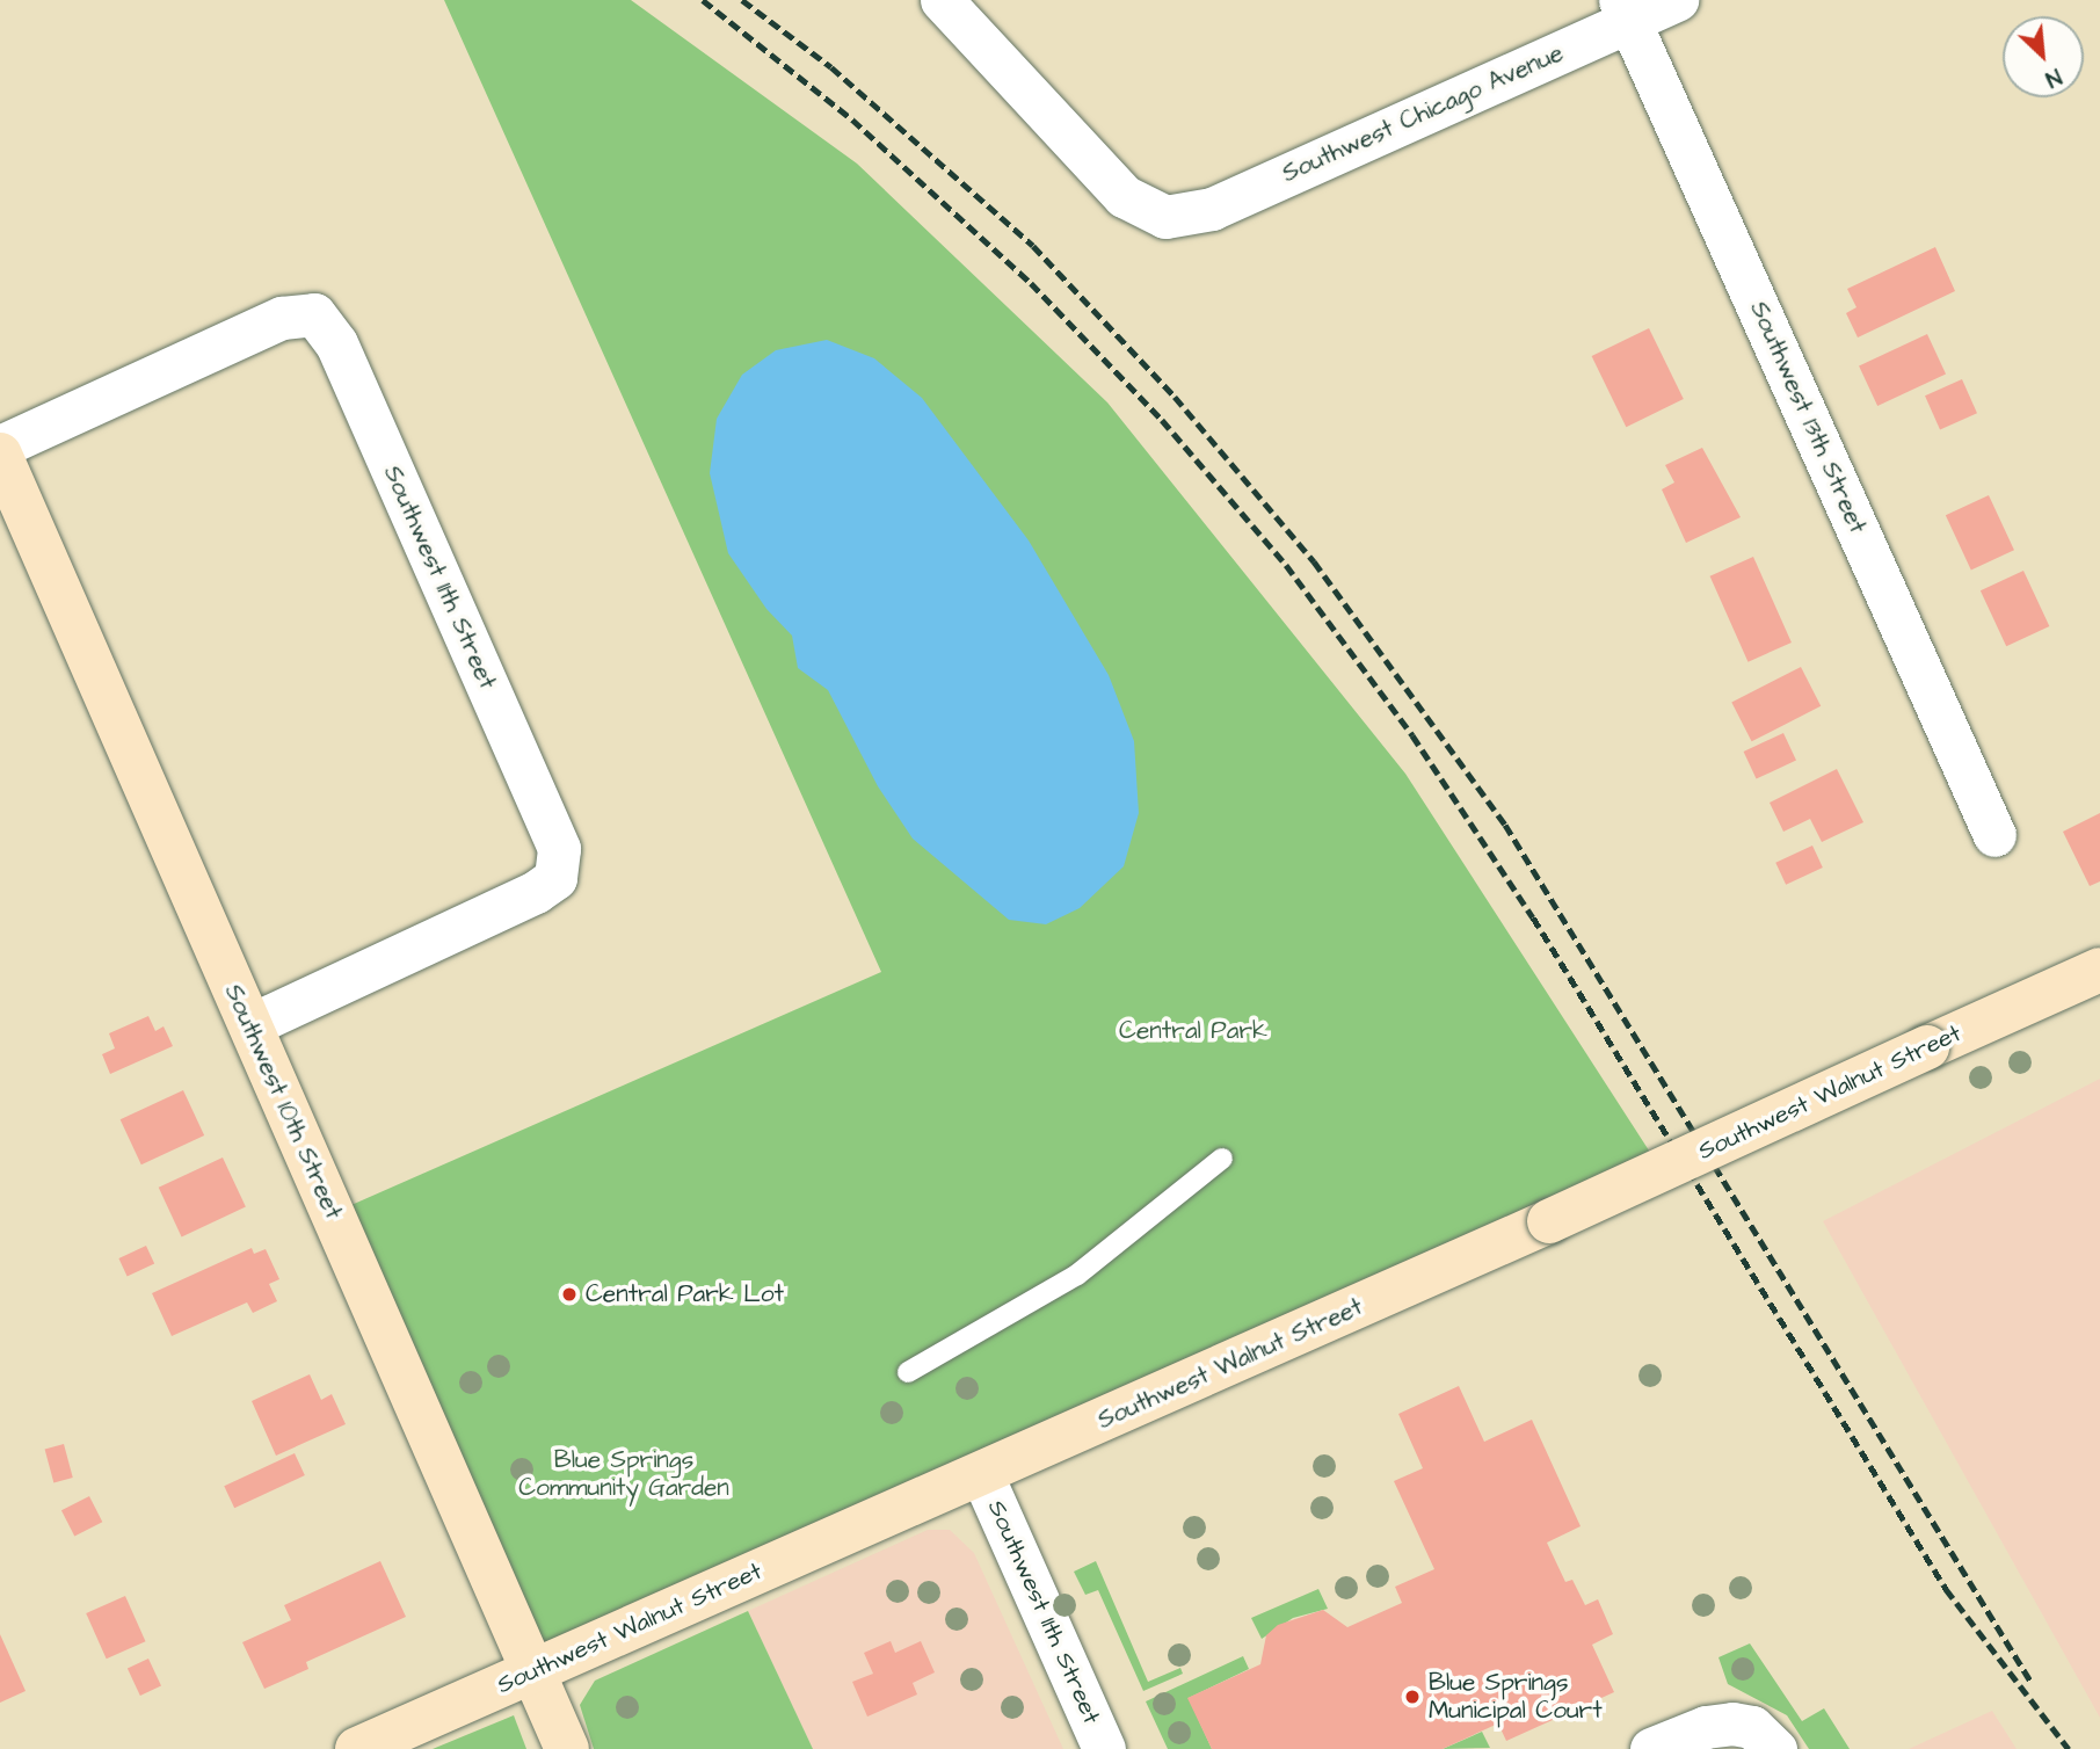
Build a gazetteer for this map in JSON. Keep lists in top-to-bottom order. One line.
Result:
{"streets":{"street":["Southwest Chicago Avenue","Southwest 13th Street","Southwest 11th Street","Southwest Walnut Street","Southwest 10th Street"]},"crossings":[["Southwest Chicago Avenue","Southwest 13th Street"],["Southwest 11th Street","Southwest Walnut Street"],["Southwest 11th Street","Southwest 10th Street"],["Southwest Walnut Street","Southwest 10th Street"]],"parks":["Central Park","Blue Springs Community Garden"],"places":["Central Park Lot","Blue Springs Municipal Court"],"north":"bottom right"}
